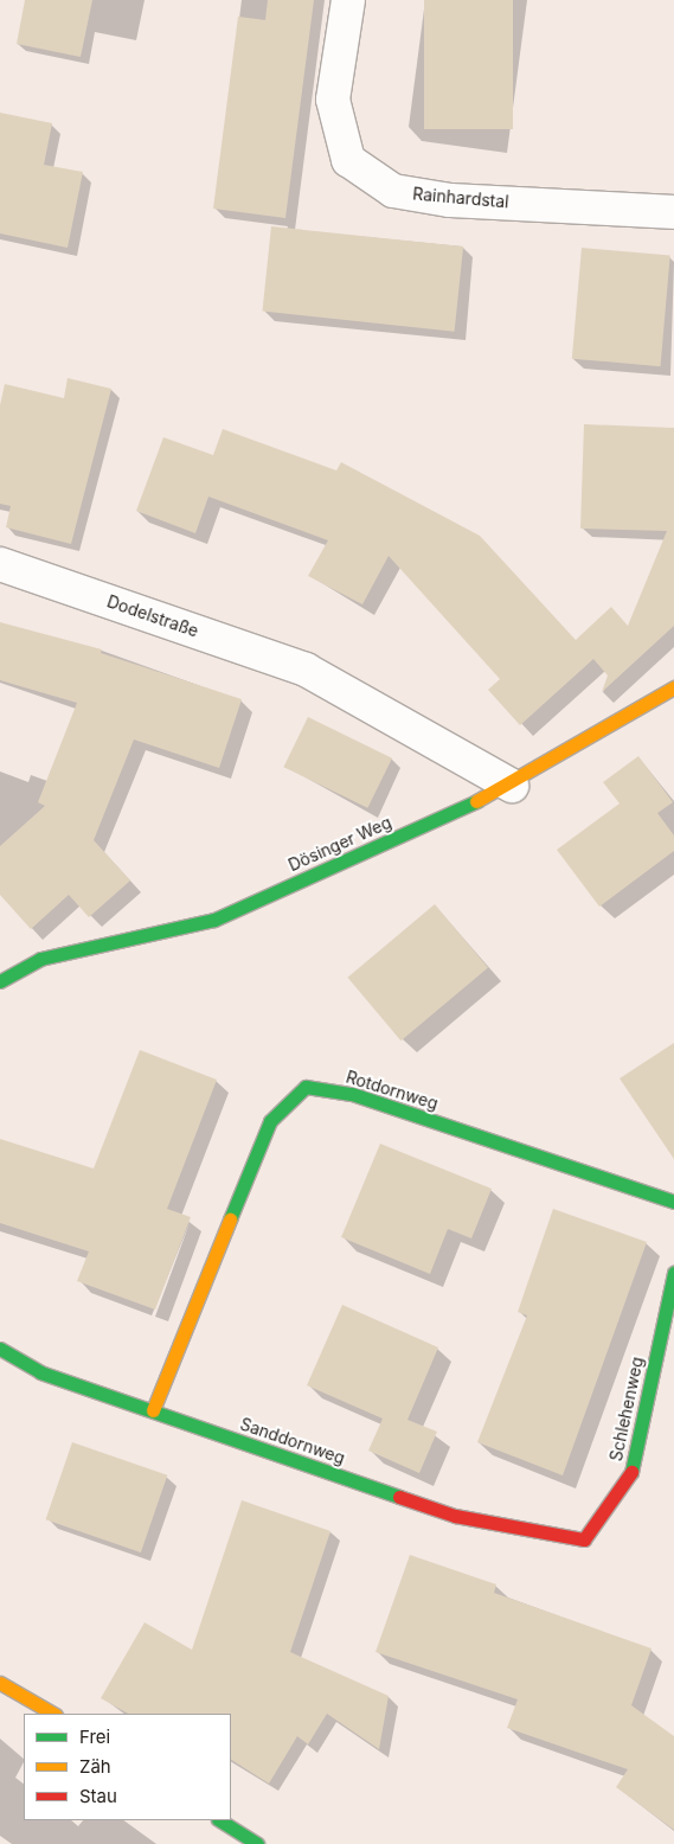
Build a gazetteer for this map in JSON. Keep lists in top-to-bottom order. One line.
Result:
{"streets":{"street":["Rainhardstal","Dodelstraße","Dösinger Weg","Rotdornweg","Schlehenweg","Sanddornweg"]},"crossings":[["Dodelstraße","Dösinger Weg"],["Rotdornweg","Sanddornweg"],["Schlehenweg","Sanddornweg"]],"legend":["Frei","Zäh","Stau"]}
